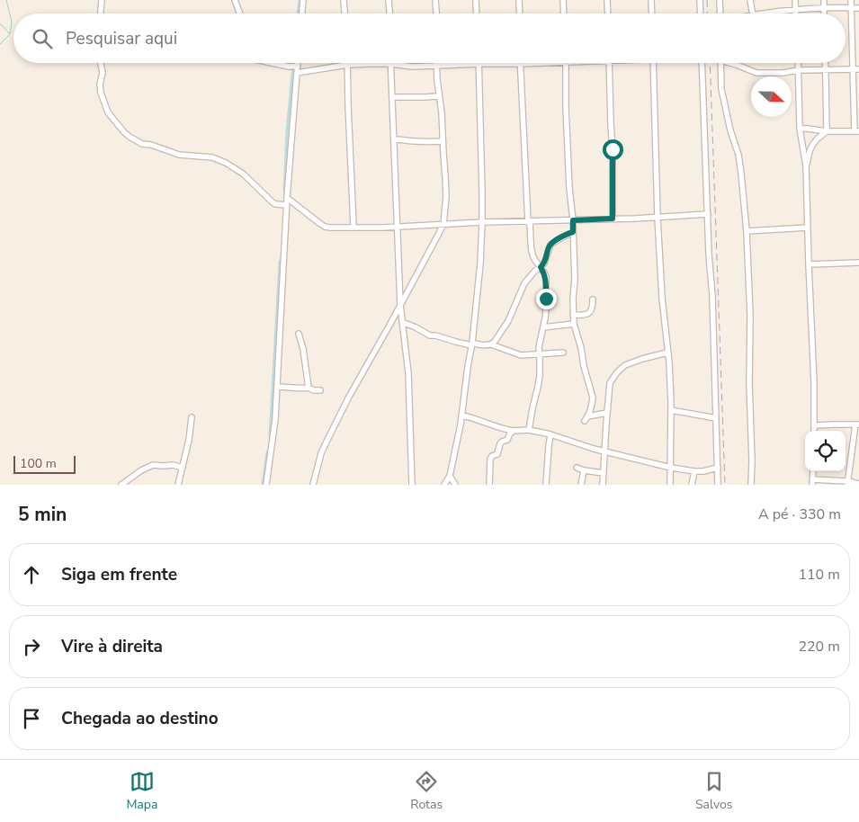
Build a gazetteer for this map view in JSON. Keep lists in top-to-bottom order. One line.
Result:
{"scale_bar":"100 m","north":"right","page":{"search":"Pesquisar aqui","scale":"100 m","heading":["5 min","A pé · 330 m"],"list":[["Siga em frente","110 m"],["Vire à direita","220 m"],"Chegada ao destino"],"nav":["Mapa","Rotas","Salvos"]}}
